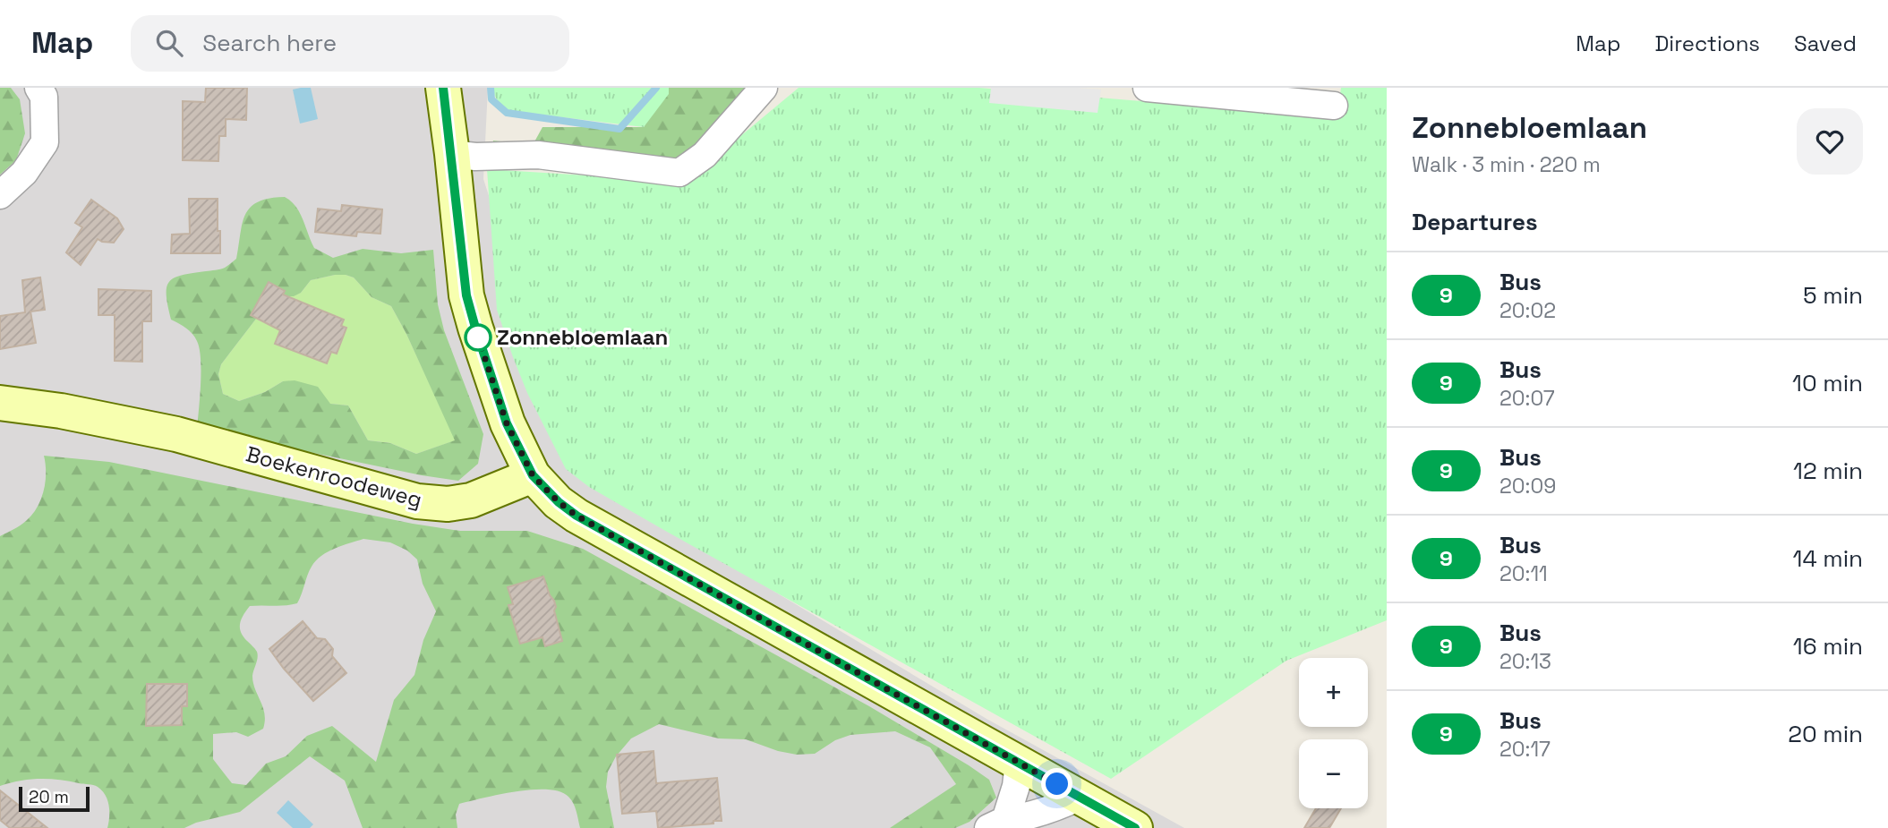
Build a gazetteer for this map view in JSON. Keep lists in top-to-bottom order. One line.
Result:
{"streets":{"main road":["Boekenroodeweg"]},"places":["Zonnebloemlaan"],"lines":["bus line 9"],"scale_bar":"20 m","page":{"header":"Map","search":"Search here","nav":["Map","Directions","Saved"],"heading":[["Zonnebloemlaan","Walk · 3 min · 220 m"],"Departures"],"list":[{"mark":"9","name":"Bus","note":"20:02","value":"5 min"},{"mark":"9","name":"Bus","note":"20:07","value":"10 min"},{"mark":"9","name":"Bus","note":"20:09","value":"12 min"},{"mark":"9","name":"Bus","note":"20:11","value":"14 min"},{"mark":"9","name":"Bus","note":"20:13","value":"16 min"},{"mark":"9","name":"Bus","note":"20:17","value":"20 min"}],"map_buttons":["+","−"],"scale":"20 m"}}
